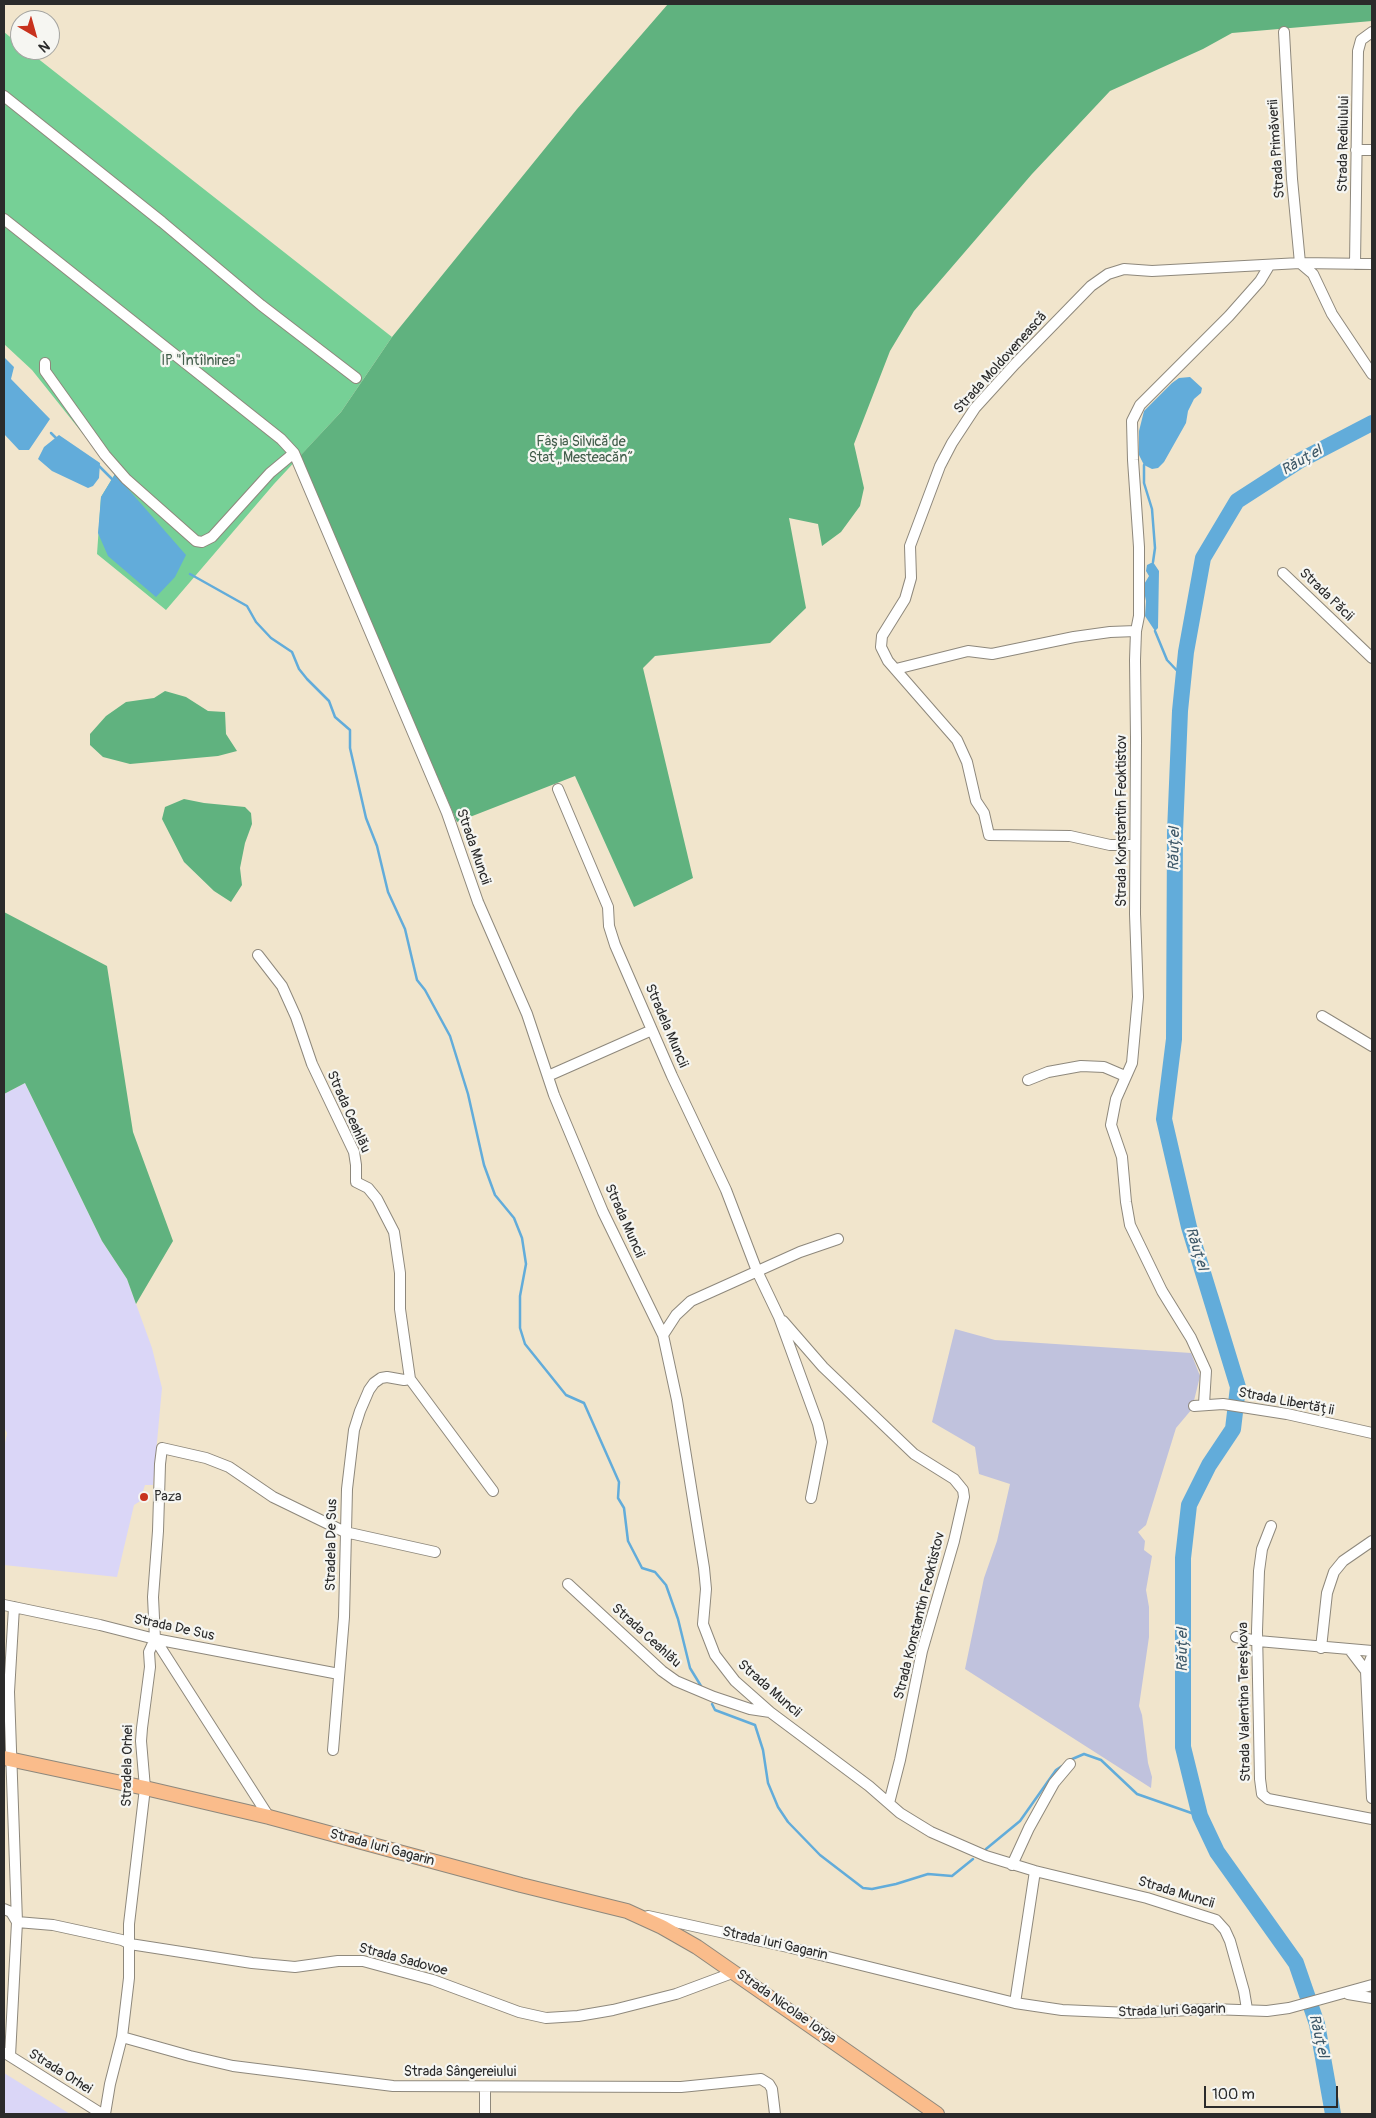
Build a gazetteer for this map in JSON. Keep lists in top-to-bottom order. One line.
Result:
{"streets":{"main road":["Strada Iuri Gagarin","Strada Nicolae Iorga"],"street":["Strada Rediulului","Strada Primăverii","Strada Moldovenească","Strada Păcii","Strada Konstantin Feoktistov","Strada Muncii","Stradela Muncii","Strada Ceahlău","Strada Libertății","Stradela De Sus","Strada De Sus","Strada Valentina Tereșkova","Stradela Orhei","Strada Sadovoe","Strada Orhei","Strada Sângereiului"]},"crossings":[["Strada Rediulului","Strada Moldovenească"],["Strada Primăverii","Strada Moldovenească"],["Strada Moldovenească","Strada Konstantin Feoktistov"],["Strada Konstantin Feoktistov","Strada Muncii"],["Strada Konstantin Feoktistov","Stradela Muncii"],["Strada Konstantin Feoktistov","Strada Libertății"],["Strada Muncii","Strada Ceahlău"],["Strada Muncii","Strada Iuri Gagarin"],["Strada Ceahlău","Stradela De Sus"],["Stradela De Sus","Strada De Sus"],["Stradela De Sus","Stradela Orhei"],["Strada De Sus","Stradela Orhei"],["Stradela Orhei","Strada Iuri Gagarin"],["Stradela Orhei","Strada Sadovoe"],["Stradela Orhei","Strada Orhei"],["Stradela Orhei","Strada Sângereiului"],["Strada Iuri Gagarin","Strada Nicolae Iorga"],["Strada Sadovoe","Strada Nicolae Iorga"]],"water":["Răuțel"],"parks":["IP \"Întîlnirea\"","Fâșia Silvică de Stat „Mesteacăn“"],"places":["Paza"],"scale_bar":"100 m","north":"bottom right"}
